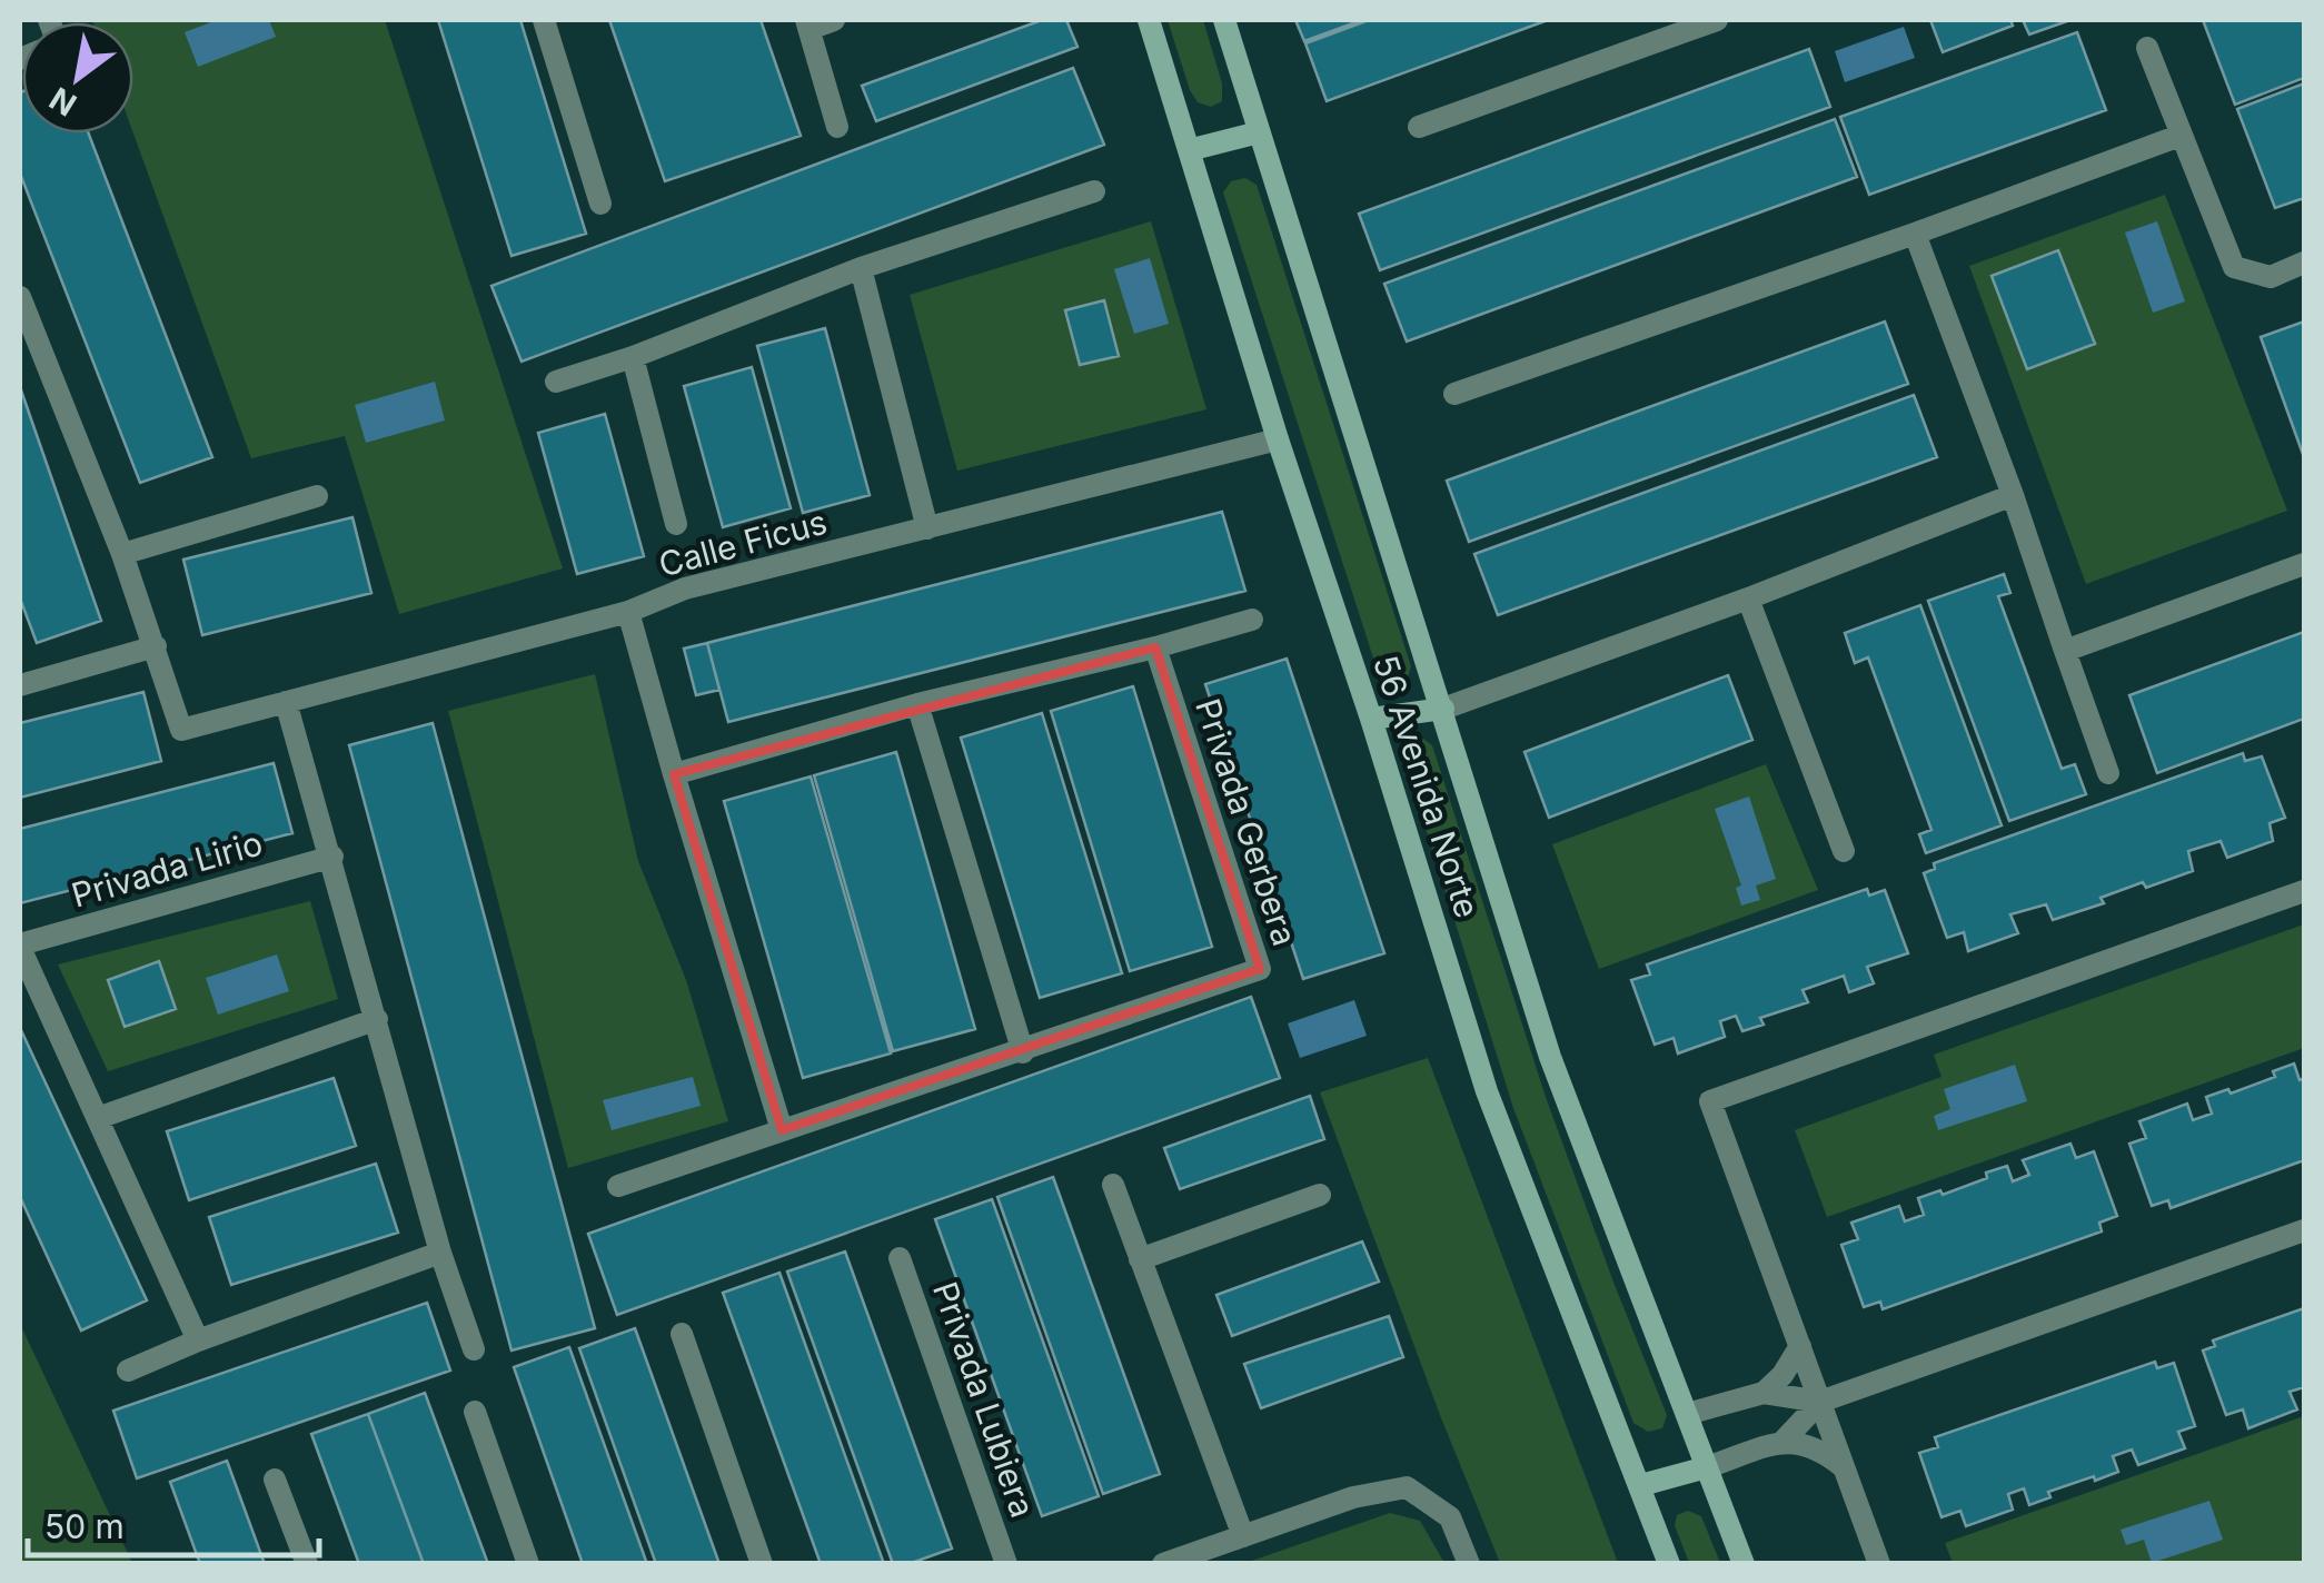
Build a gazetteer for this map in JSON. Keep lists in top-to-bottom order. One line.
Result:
{"streets":{"main road":["56 Avenida Norte"],"street":["Calle Ficus","Privada Gerbera","Privada Lirio","Privada Lubiera"]},"crossings":[["Calle Ficus","56 Avenida Norte"]],"scale_bar":"50 m","north":"bottom left"}
